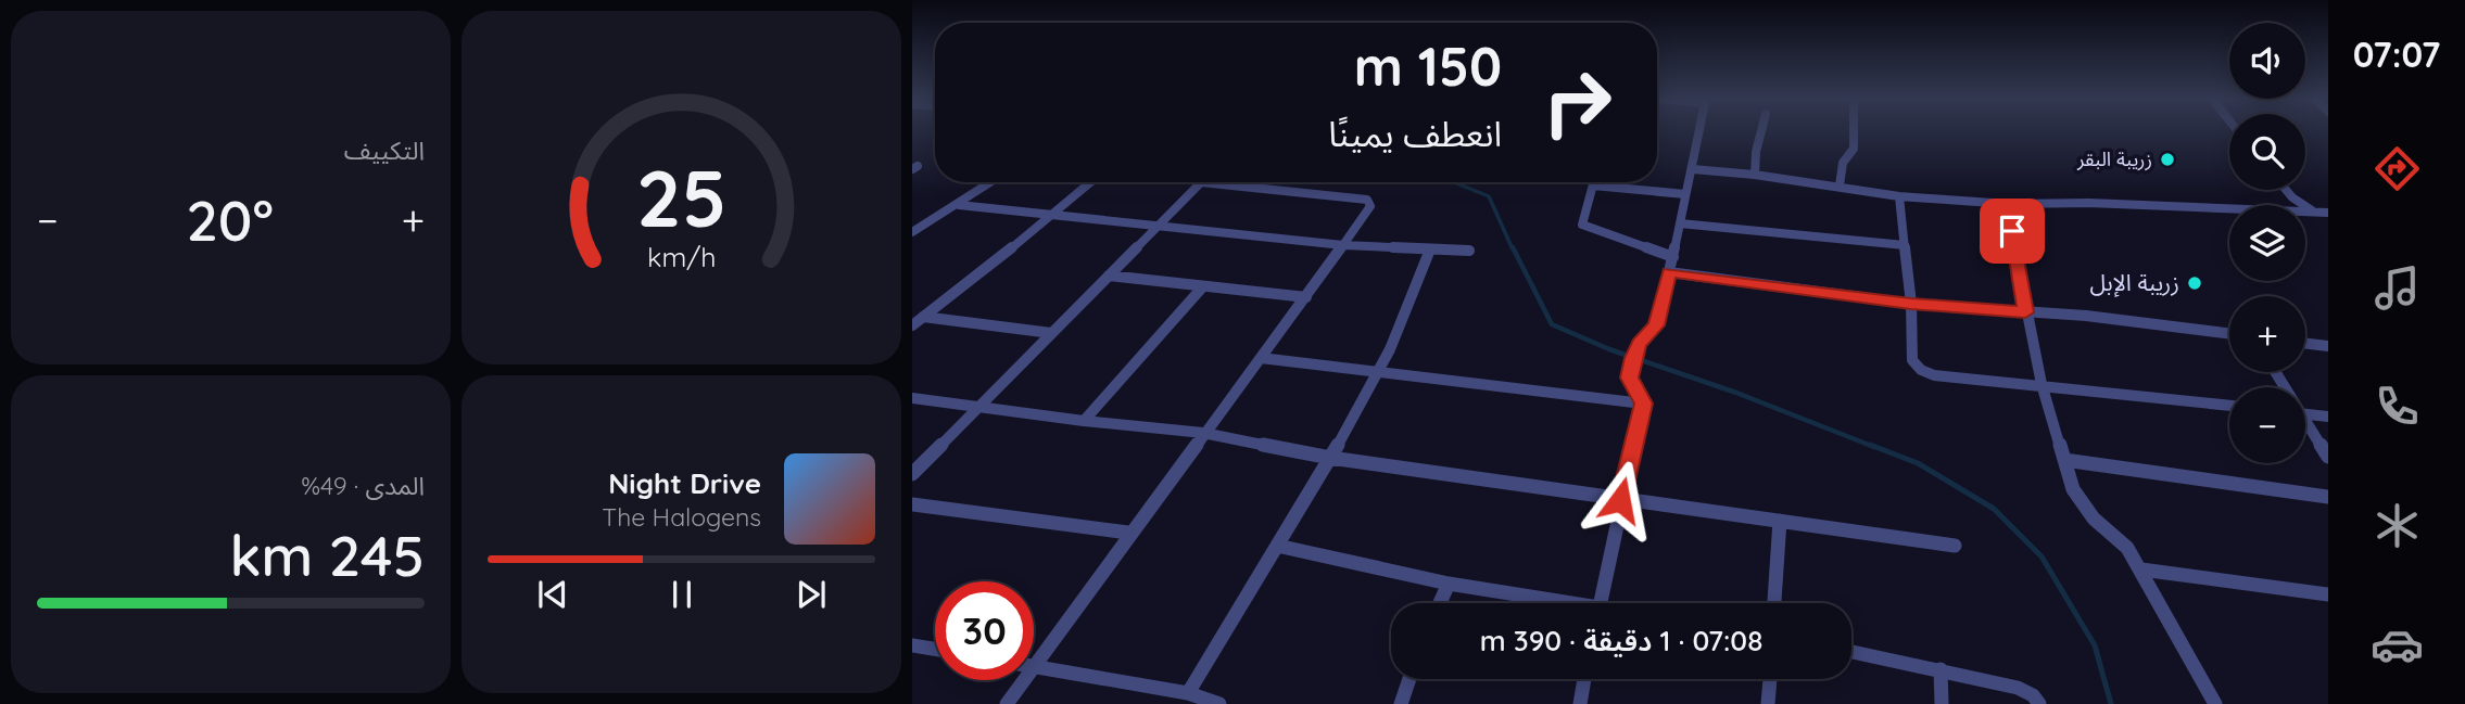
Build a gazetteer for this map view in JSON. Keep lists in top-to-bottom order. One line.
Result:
{"places":["زريبة البقر","زريبة الإبل"],"page":{"tabs":"07:07","tile":["التكييف",["المدى · 49%","245 km"]],"map_buttons":["+","−"],"turn":["150 m","انعطف يمينًا"],"heat":["−","20°","+"],"song":["Night Drive","The Halogens"],"limit":"30","trip":"07:08 · 1 دقيقة · 390 m","gauge":["25","km/h"]}}
